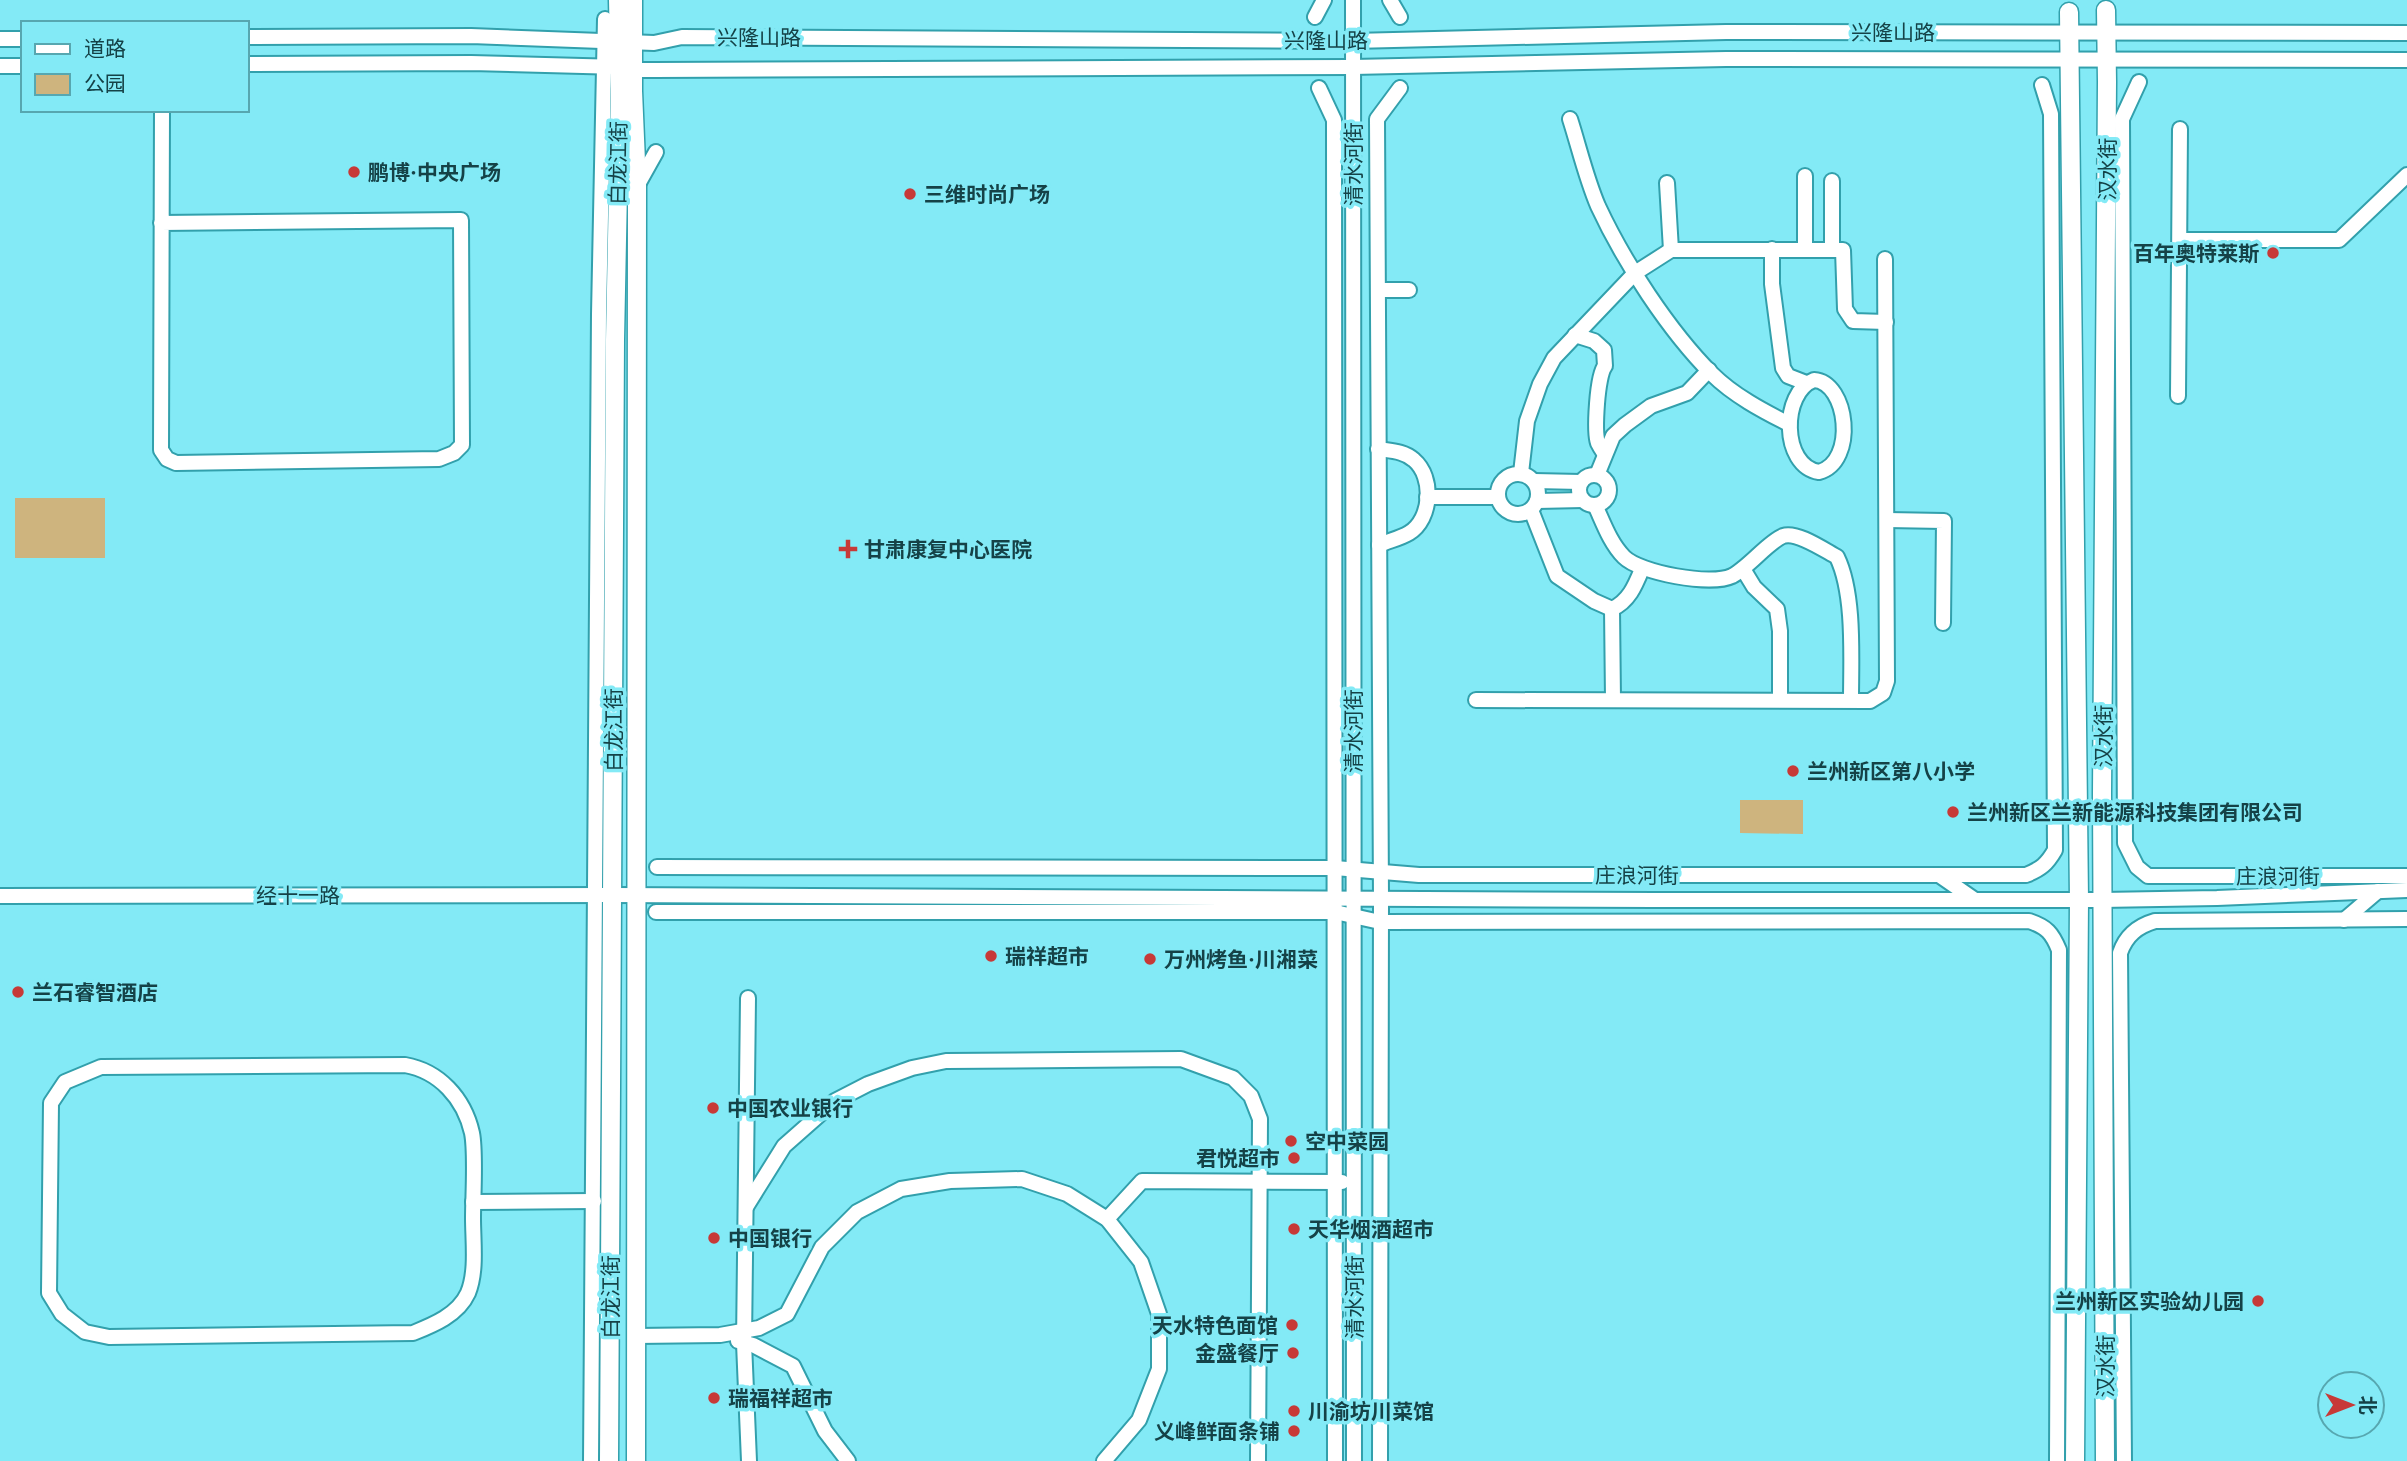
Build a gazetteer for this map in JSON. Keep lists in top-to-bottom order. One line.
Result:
{"streets":{"main road":["白龙江街","汉水街"],"street":["兴隆山路","清水河街","庄浪河街","经十一路"]},"crossings":[["兴隆山路","白龙江街"],["兴隆山路","清水河街"],["兴隆山路","汉水街"],["白龙江街","经十一路"],["清水河街","庄浪河街"]],"places":{"other":["鹏博·中央广场","三维时尚广场","百年奥特莱斯","兰州新区第八小学","兰州新区兰新能源科技集团有限公司","瑞祥超市","万州烤鱼·川湘菜","兰石睿智酒店","中国农业银行","空中菜园","君悦超市","天华烟酒超市","中国银行","兰州新区实验幼儿园","天水特色面馆","金盛餐厅","瑞福祥超市","川渝坊川菜馆","义峰鲜面条铺"],"health":["甘肃康复中心医院"]},"legend":["道路","公园"],"north":"right"}
